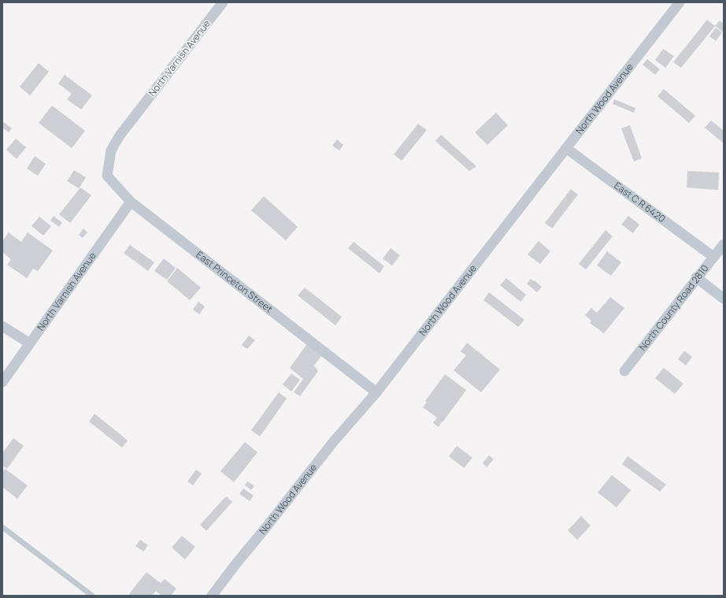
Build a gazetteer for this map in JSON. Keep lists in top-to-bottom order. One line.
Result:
{"streets":{"street":["North Varnish Avenue","North Wood Avenue","East C R 6420","East Princeton Street","North County Road 2810"]},"crossings":[["North Varnish Avenue","East Princeton Street"],["North Wood Avenue","East C R 6420"],["North Wood Avenue","East Princeton Street"],["East C R 6420","North County Road 2810"]]}
